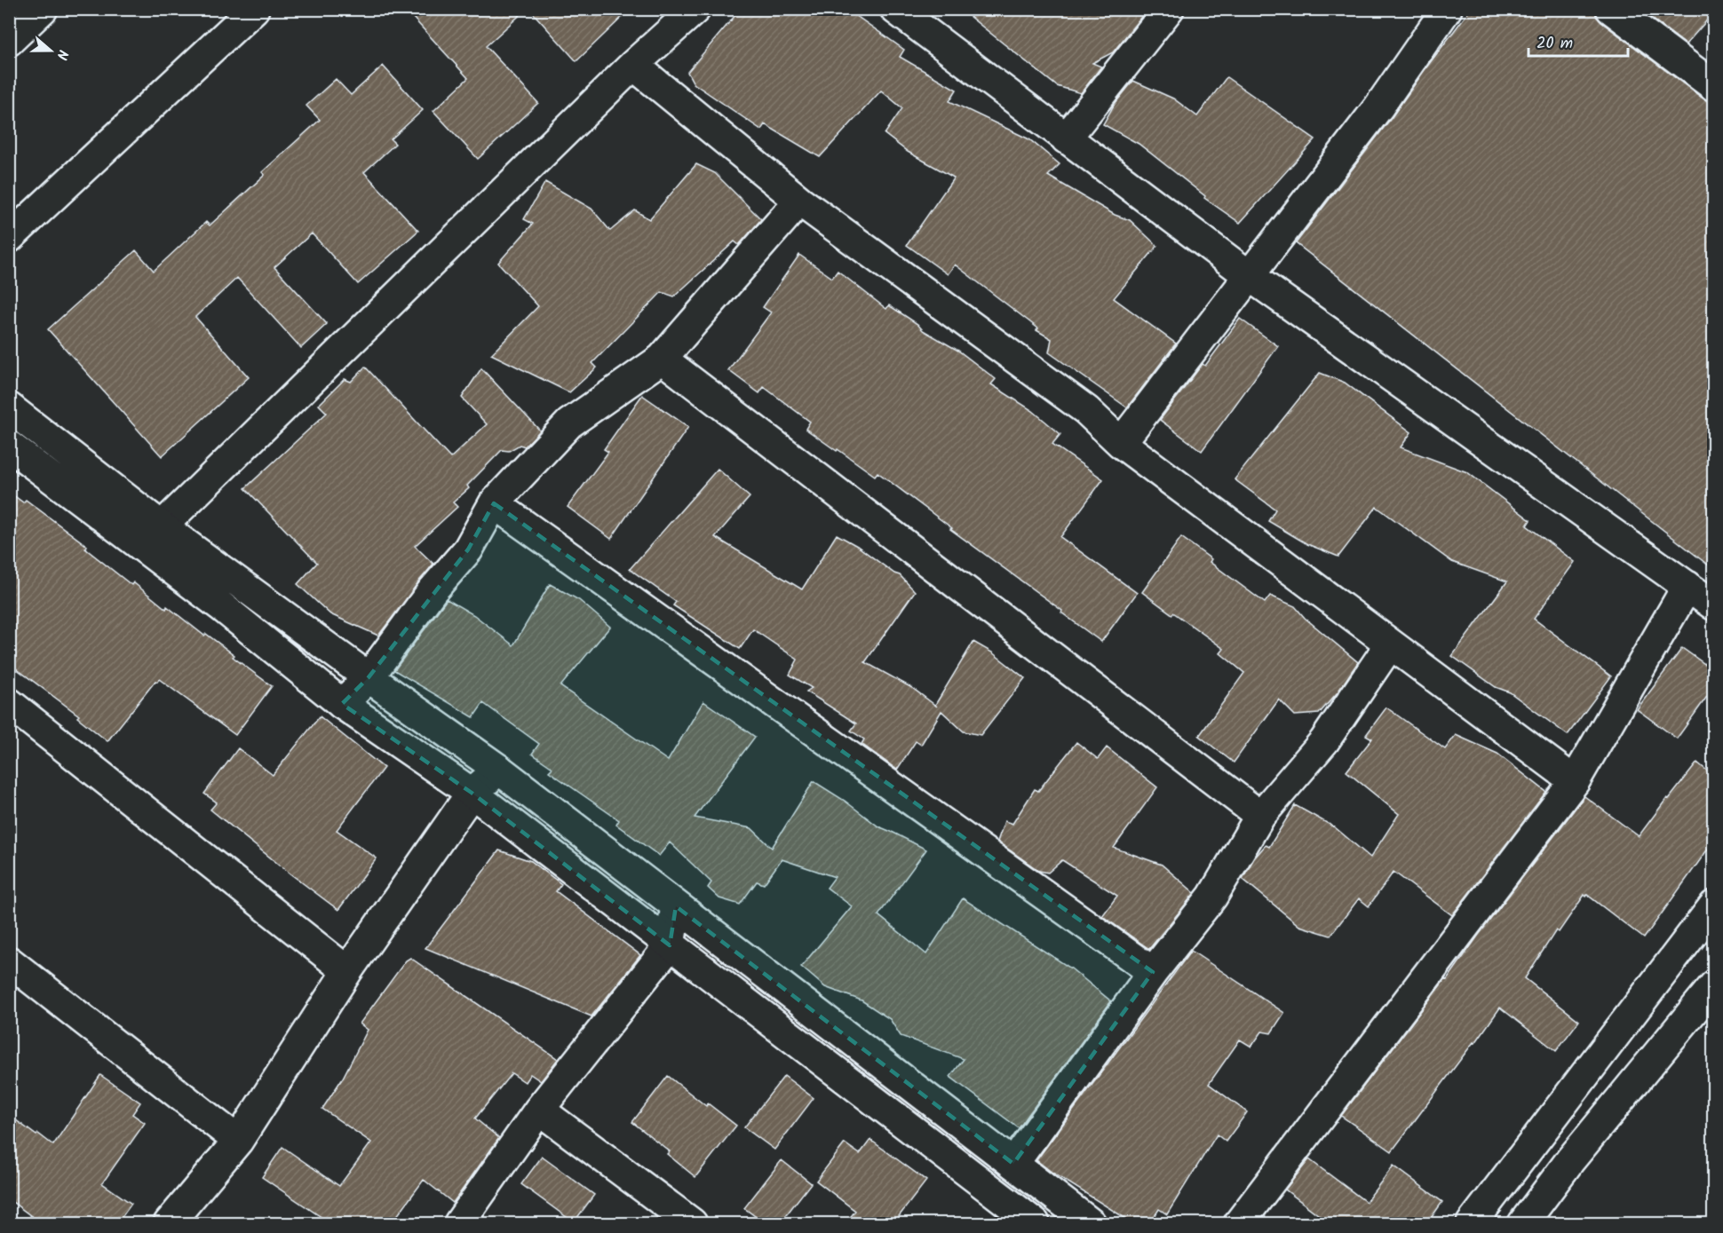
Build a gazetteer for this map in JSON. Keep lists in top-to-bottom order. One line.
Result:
{"scale_bar":"20 m","north":"right"}
